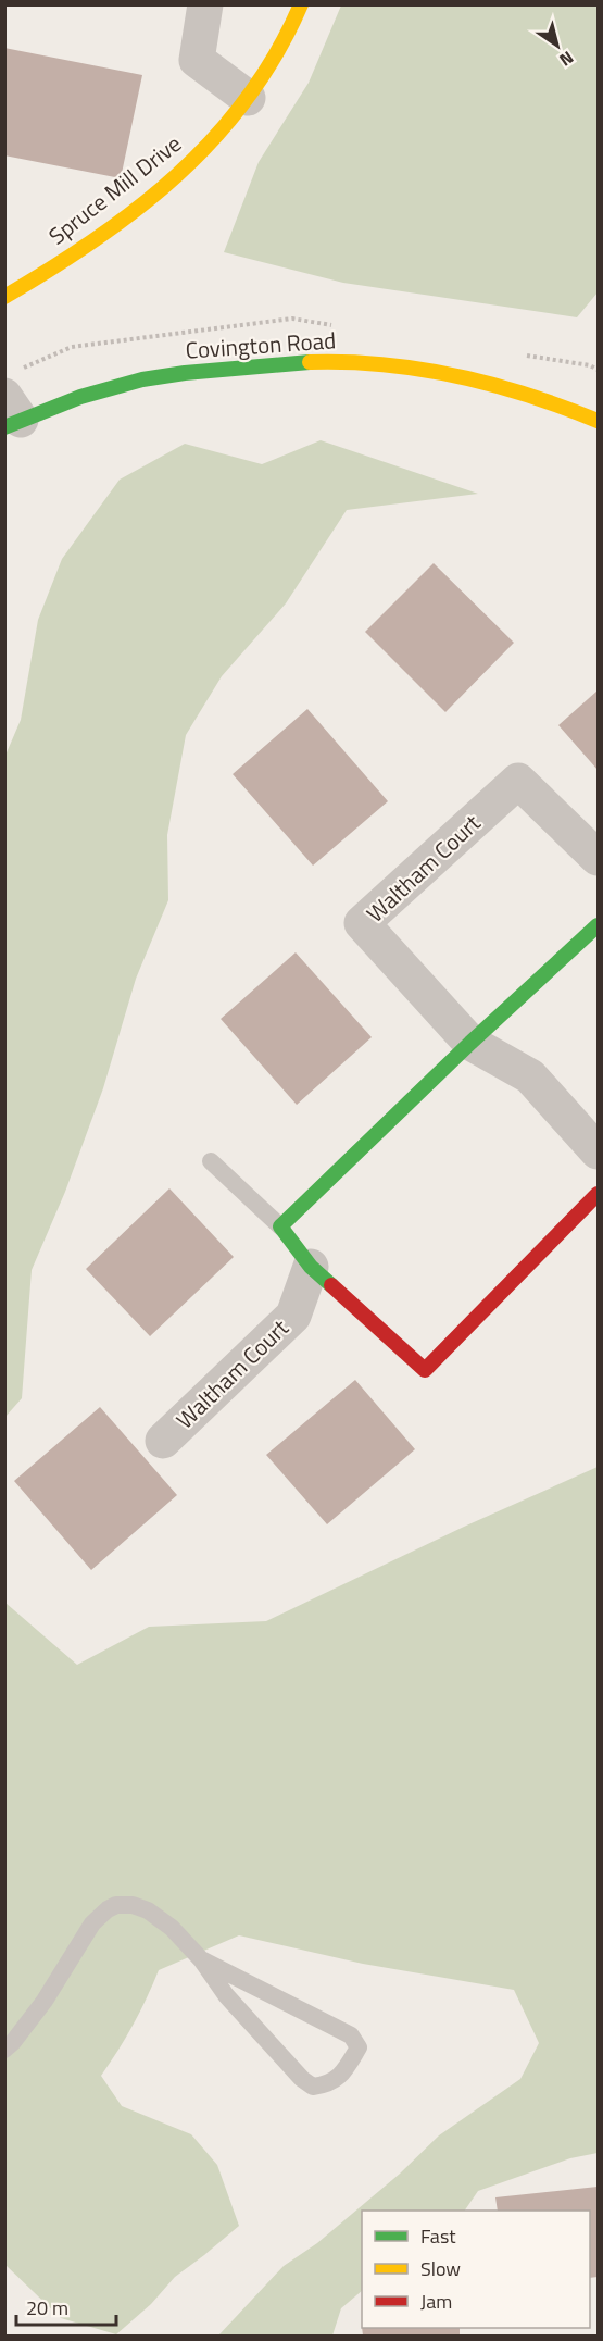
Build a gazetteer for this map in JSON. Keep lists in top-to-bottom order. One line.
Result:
{"streets":{"street":["Spruce Mill Drive","Covington Road","Waltham Court"]},"legend":["Fast","Slow","Jam"],"scale_bar":"20 m","north":"bottom right"}
